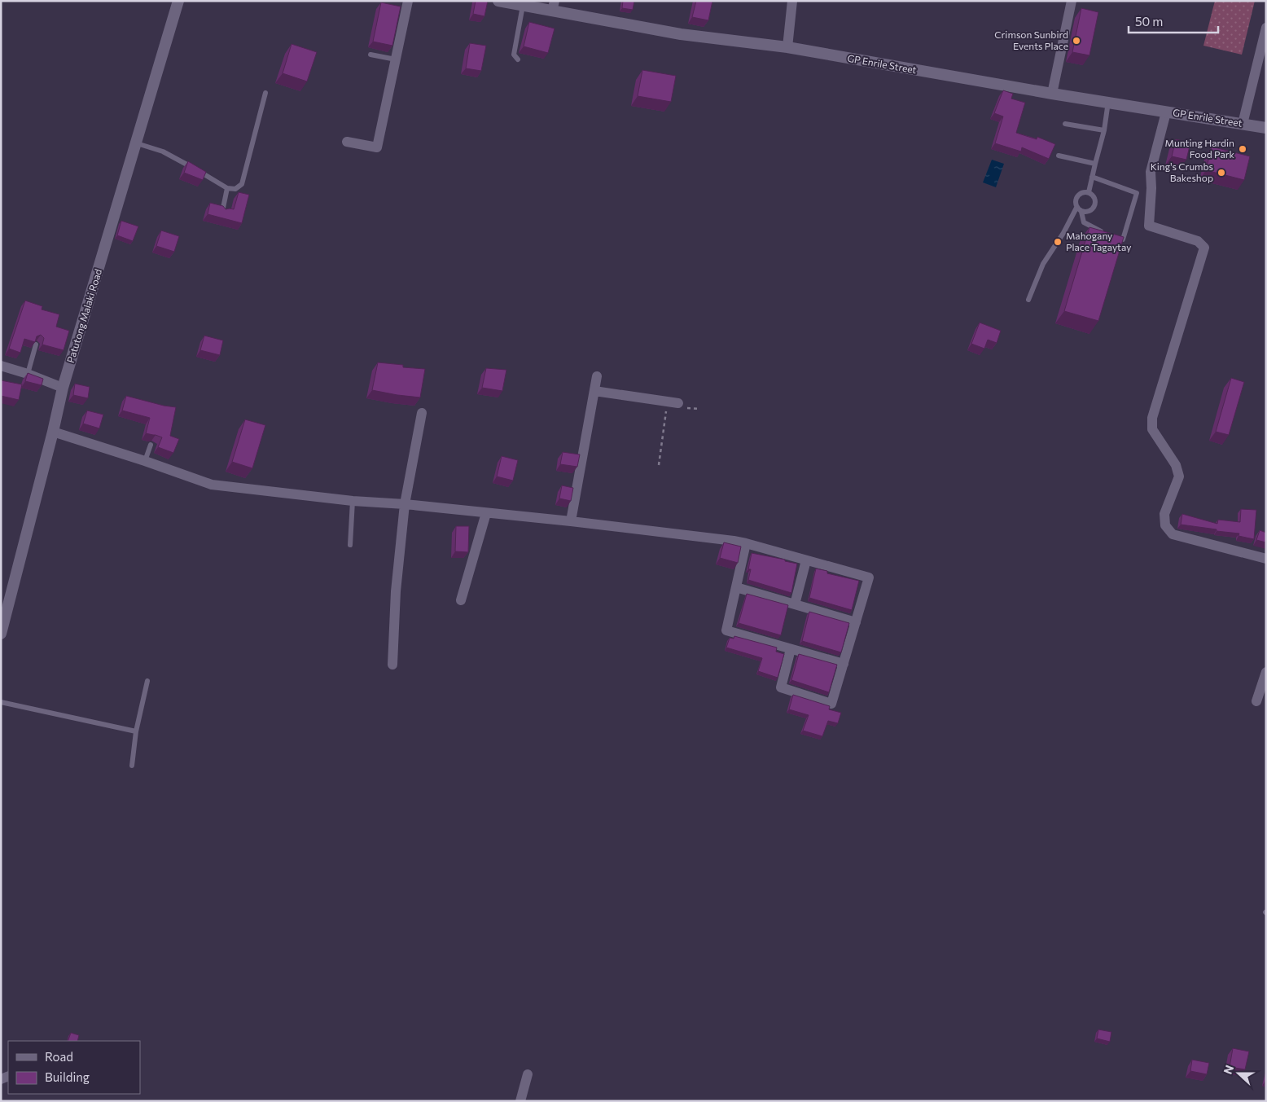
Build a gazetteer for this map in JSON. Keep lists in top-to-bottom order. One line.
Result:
{"streets":{"street":["GP Enrile Street","Patutong Malaki Road"]},"places":["Crimson Sunbird Events Place","Munting Hardin Food Park","King's Crumbs Bakeshop","Mahogany Place Tagaytay"],"legend":["Road","Building"],"scale_bar":"50 m","north":"left"}
